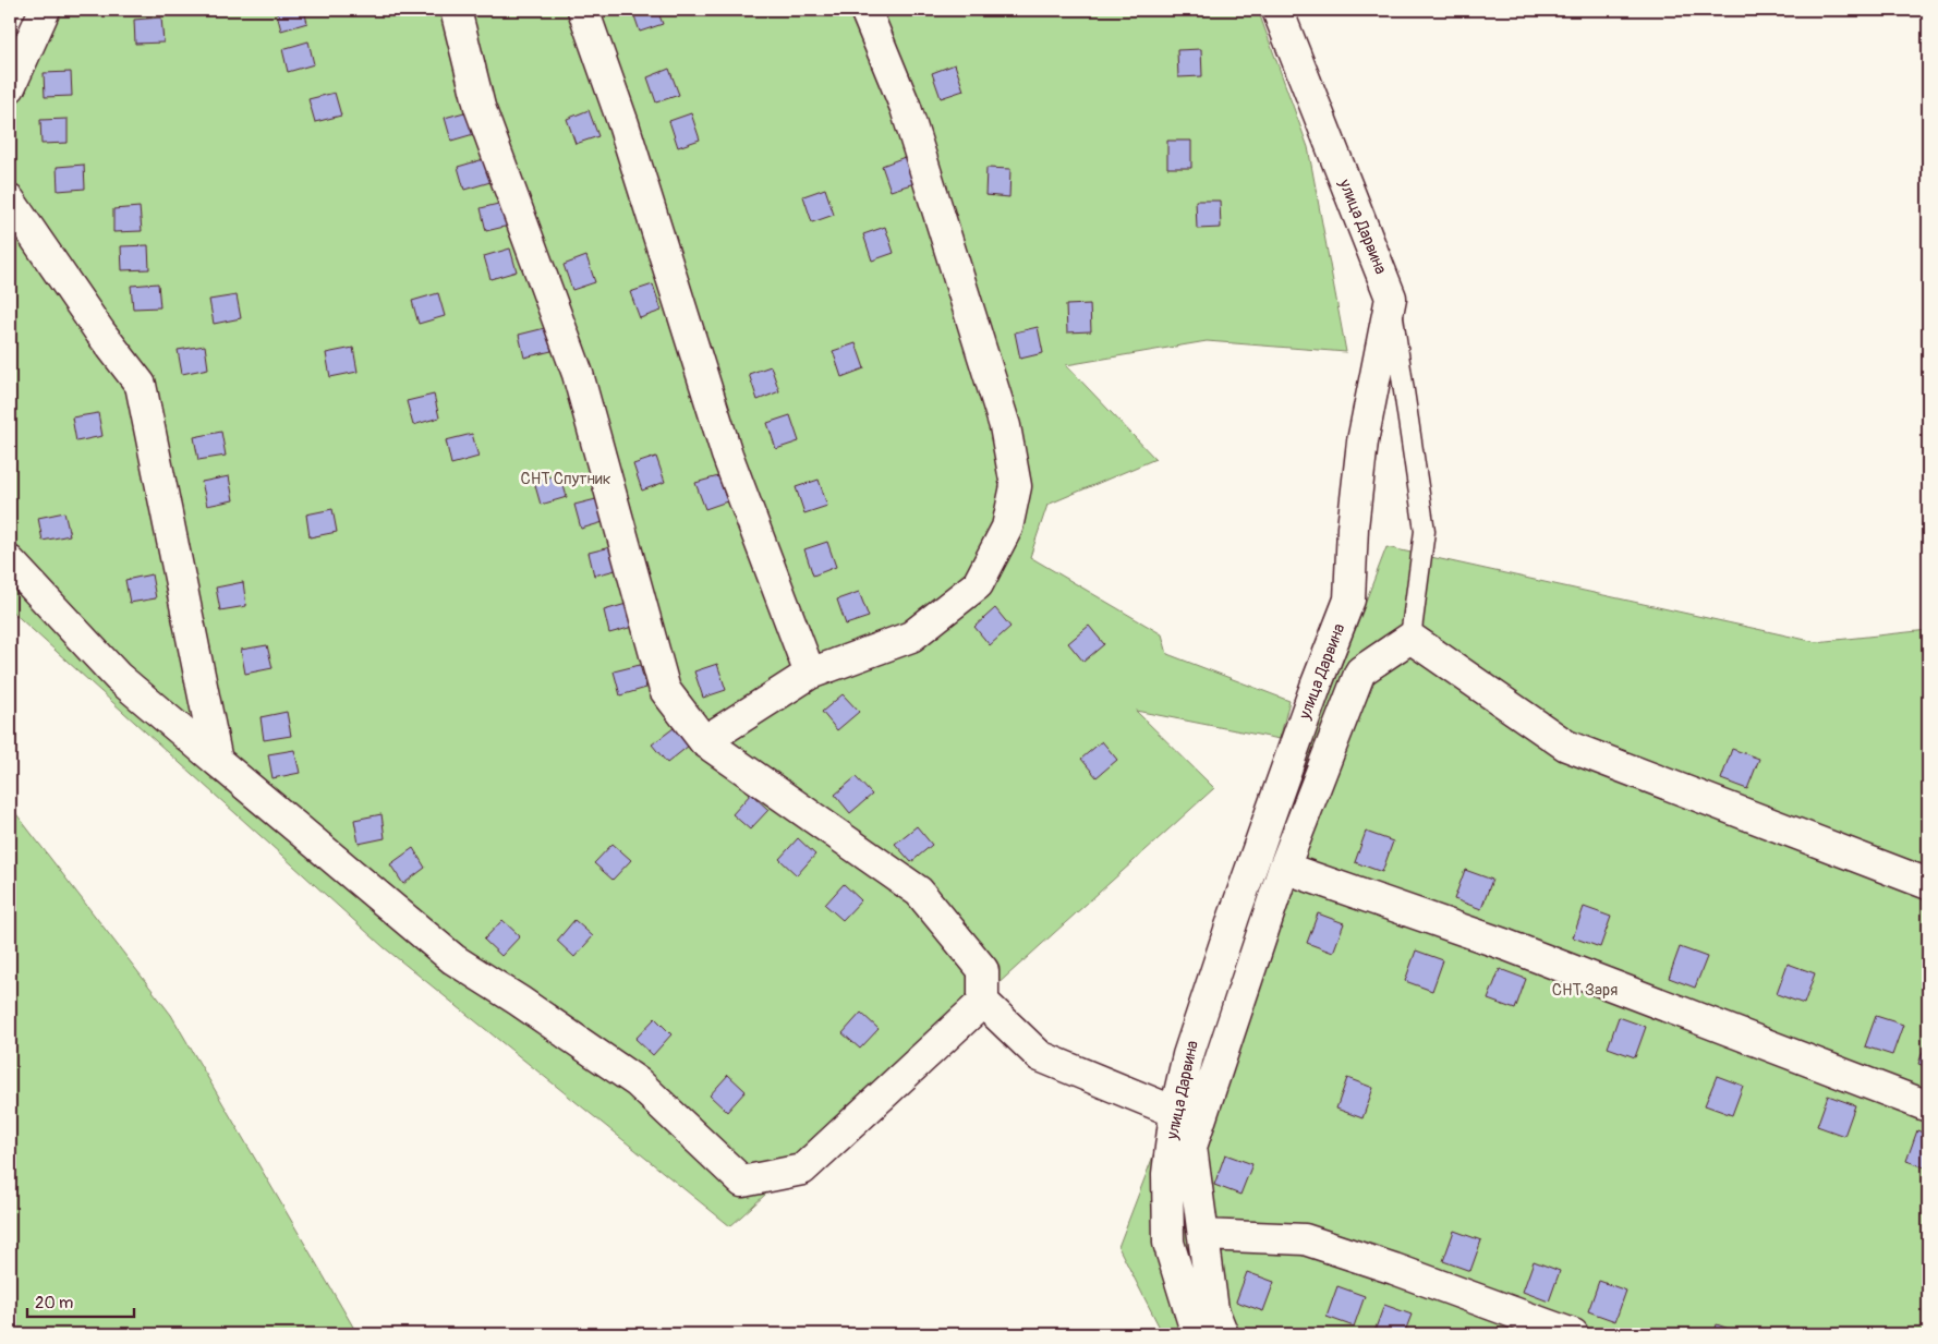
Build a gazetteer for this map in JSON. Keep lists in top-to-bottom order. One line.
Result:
{"streets":{"street":["улица Дарвина"]},"parks":["СНТ Спутник","СНТ Заря"],"scale_bar":"20 m"}
